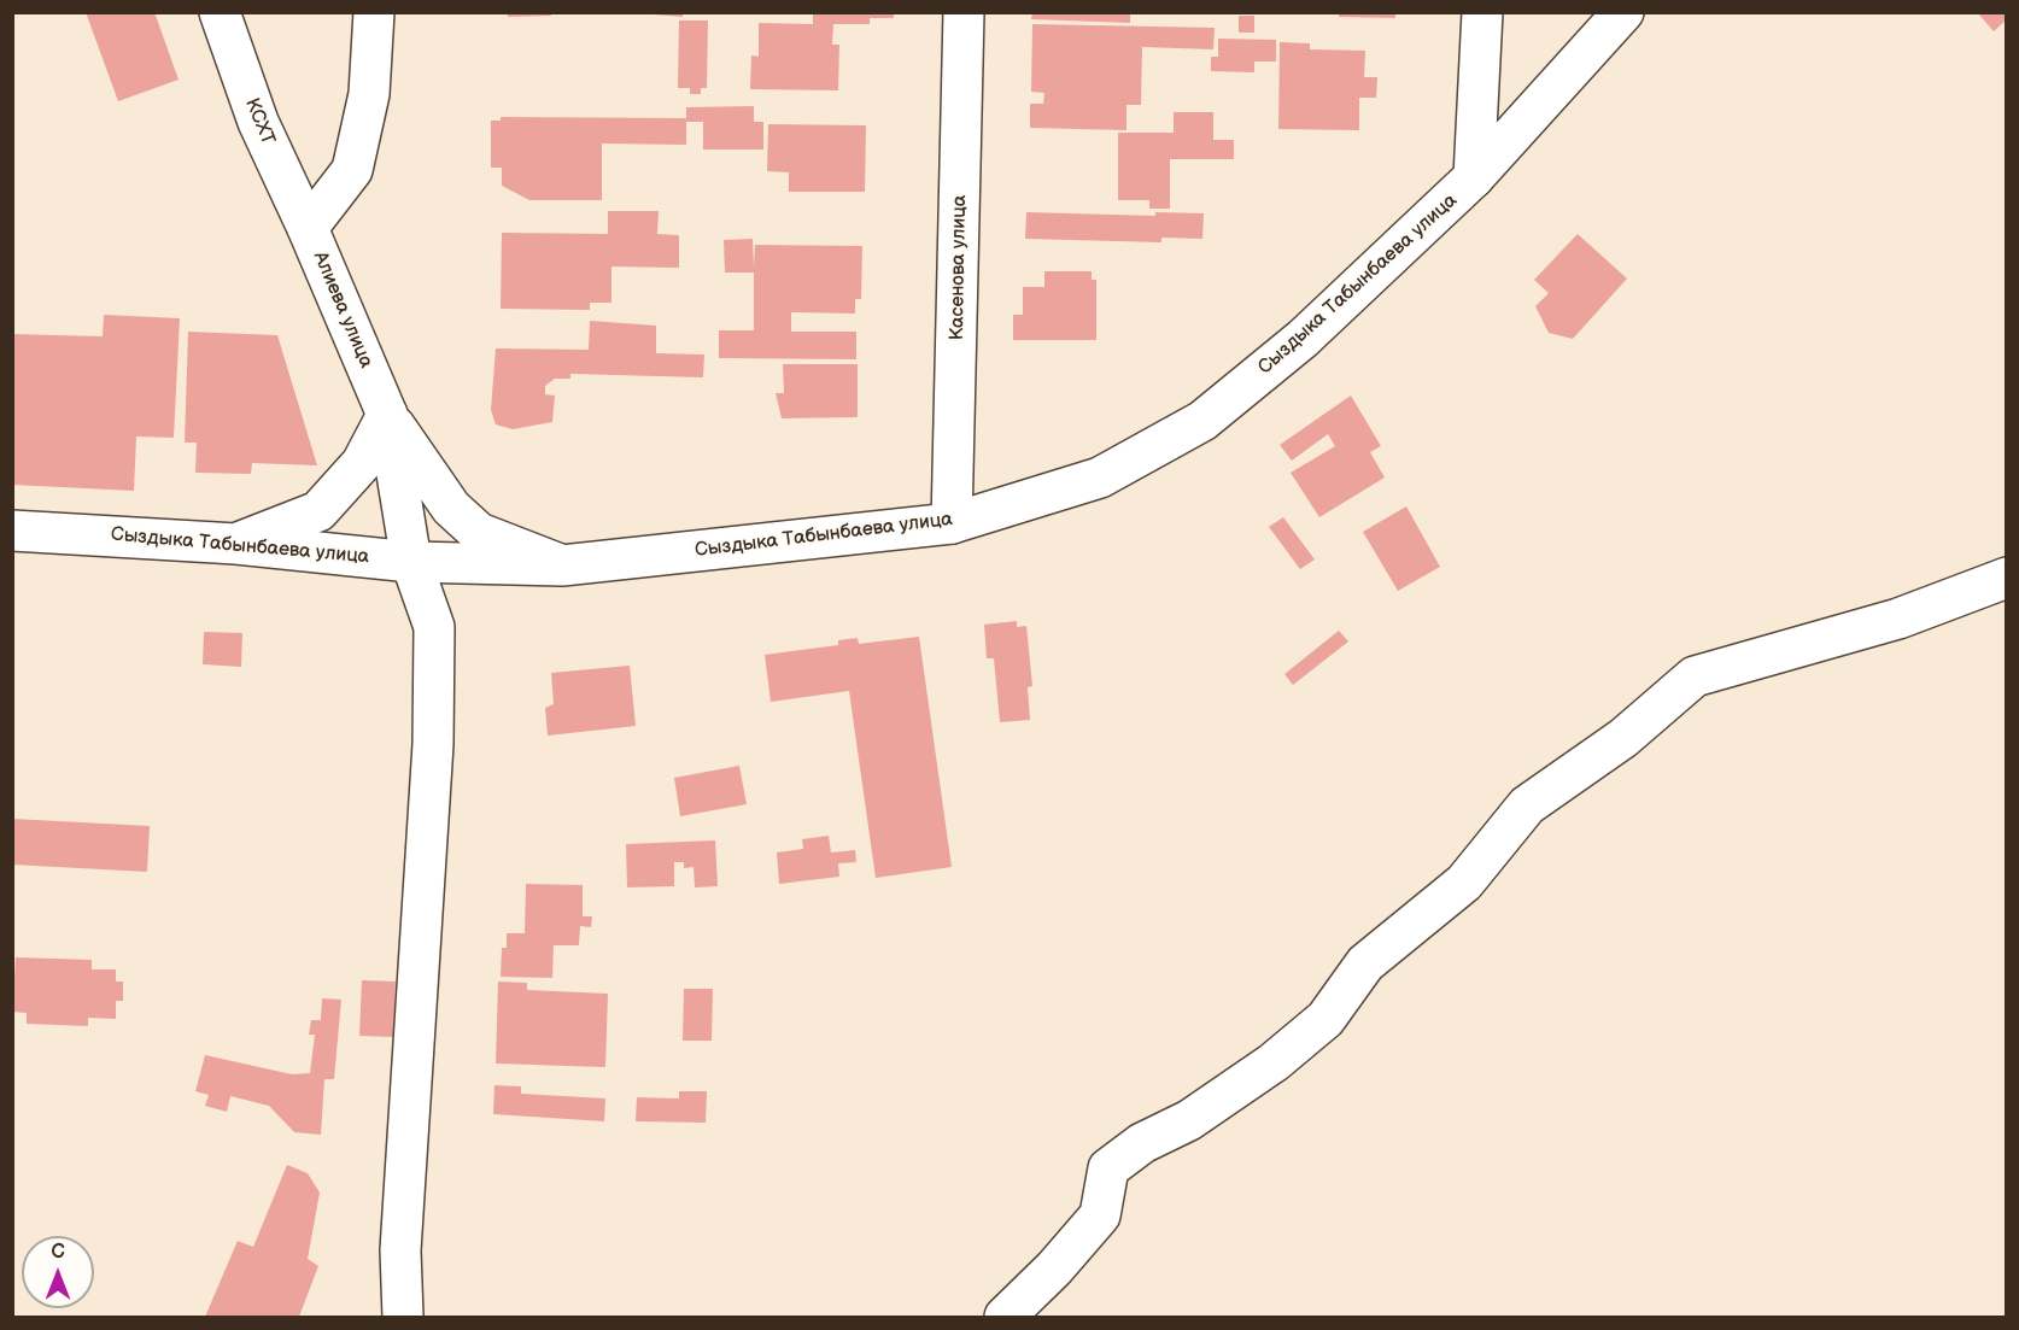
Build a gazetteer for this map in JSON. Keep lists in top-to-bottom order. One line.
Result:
{"streets":{"street":["КСХТ","Касенова улица","Сыздыка Табынбаева улица","Алиева улица"]},"crossings":[["КСХТ","Алиева улица"],["Касенова улица","Сыздыка Табынбаева улица"]],"north":"top"}
